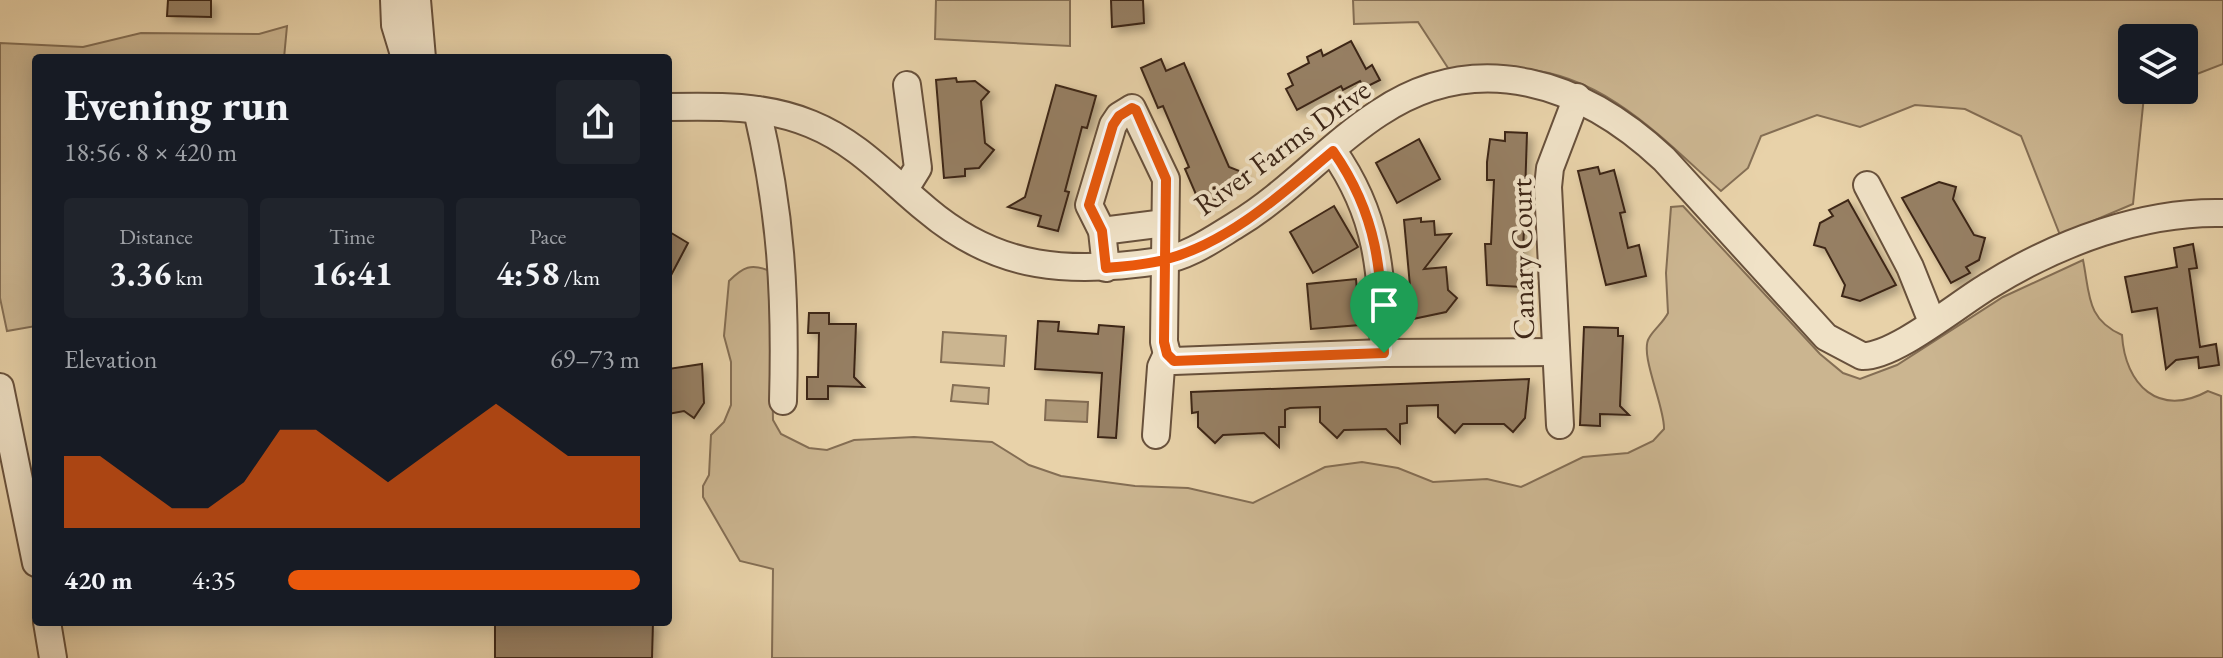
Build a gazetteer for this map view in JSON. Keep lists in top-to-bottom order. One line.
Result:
{"streets":{"street":["River Farms Drive","Canary Court"]},"crossings":[["River Farms Drive","Canary Court"]],"page":{"heading":["Evening run","18:56 · 8 × 420 m"],"stats":[["Distance","3.36 km"],["Time","16:41"],["Pace","4:58 /km"]],"chart":["Elevation","69–73 m"],"list":[{"name":"420 m","note":"4:35"}]}}
